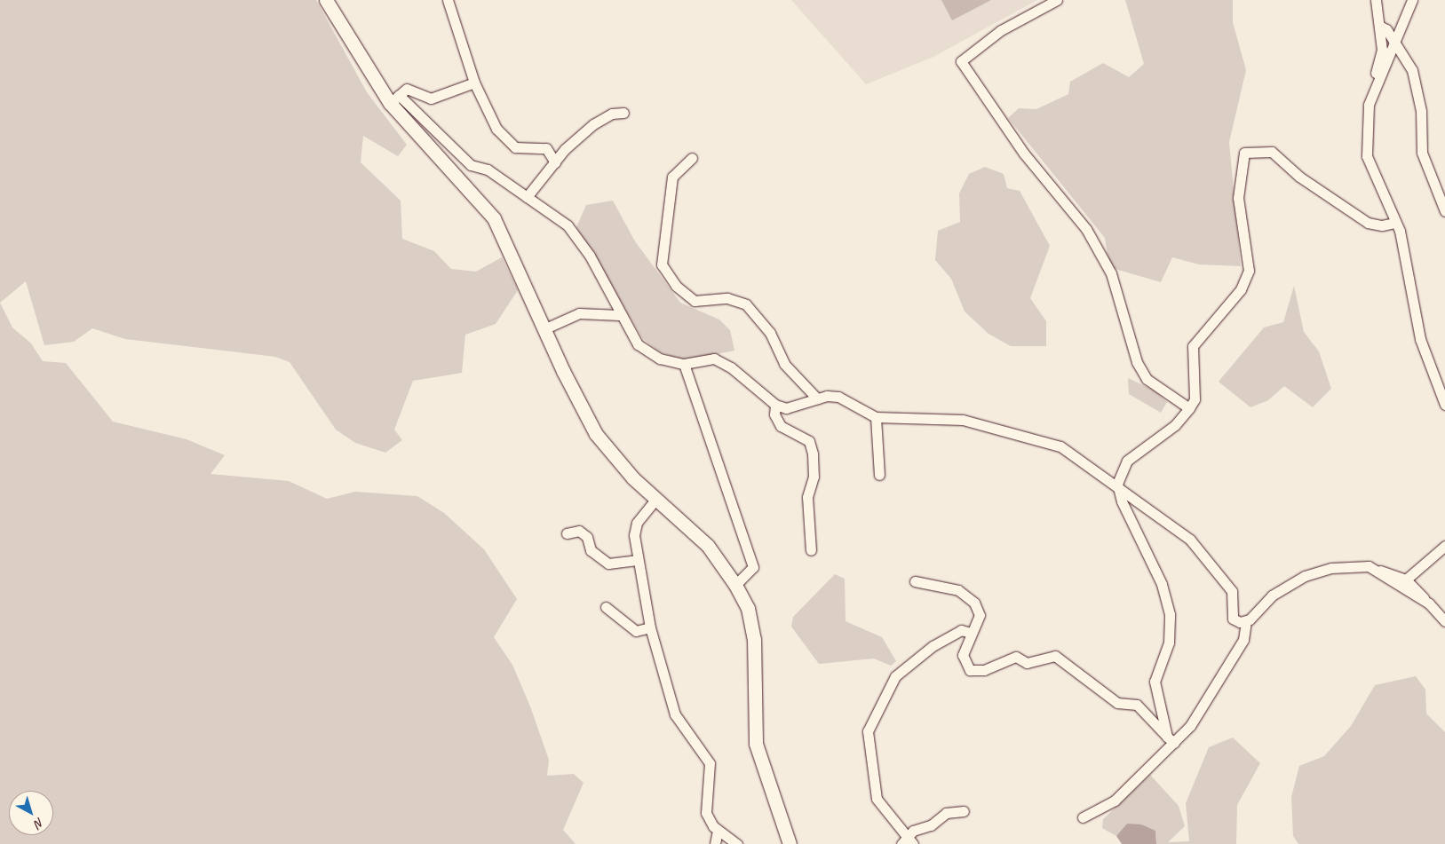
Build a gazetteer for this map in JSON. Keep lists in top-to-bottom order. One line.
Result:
{"north":"bottom right"}
